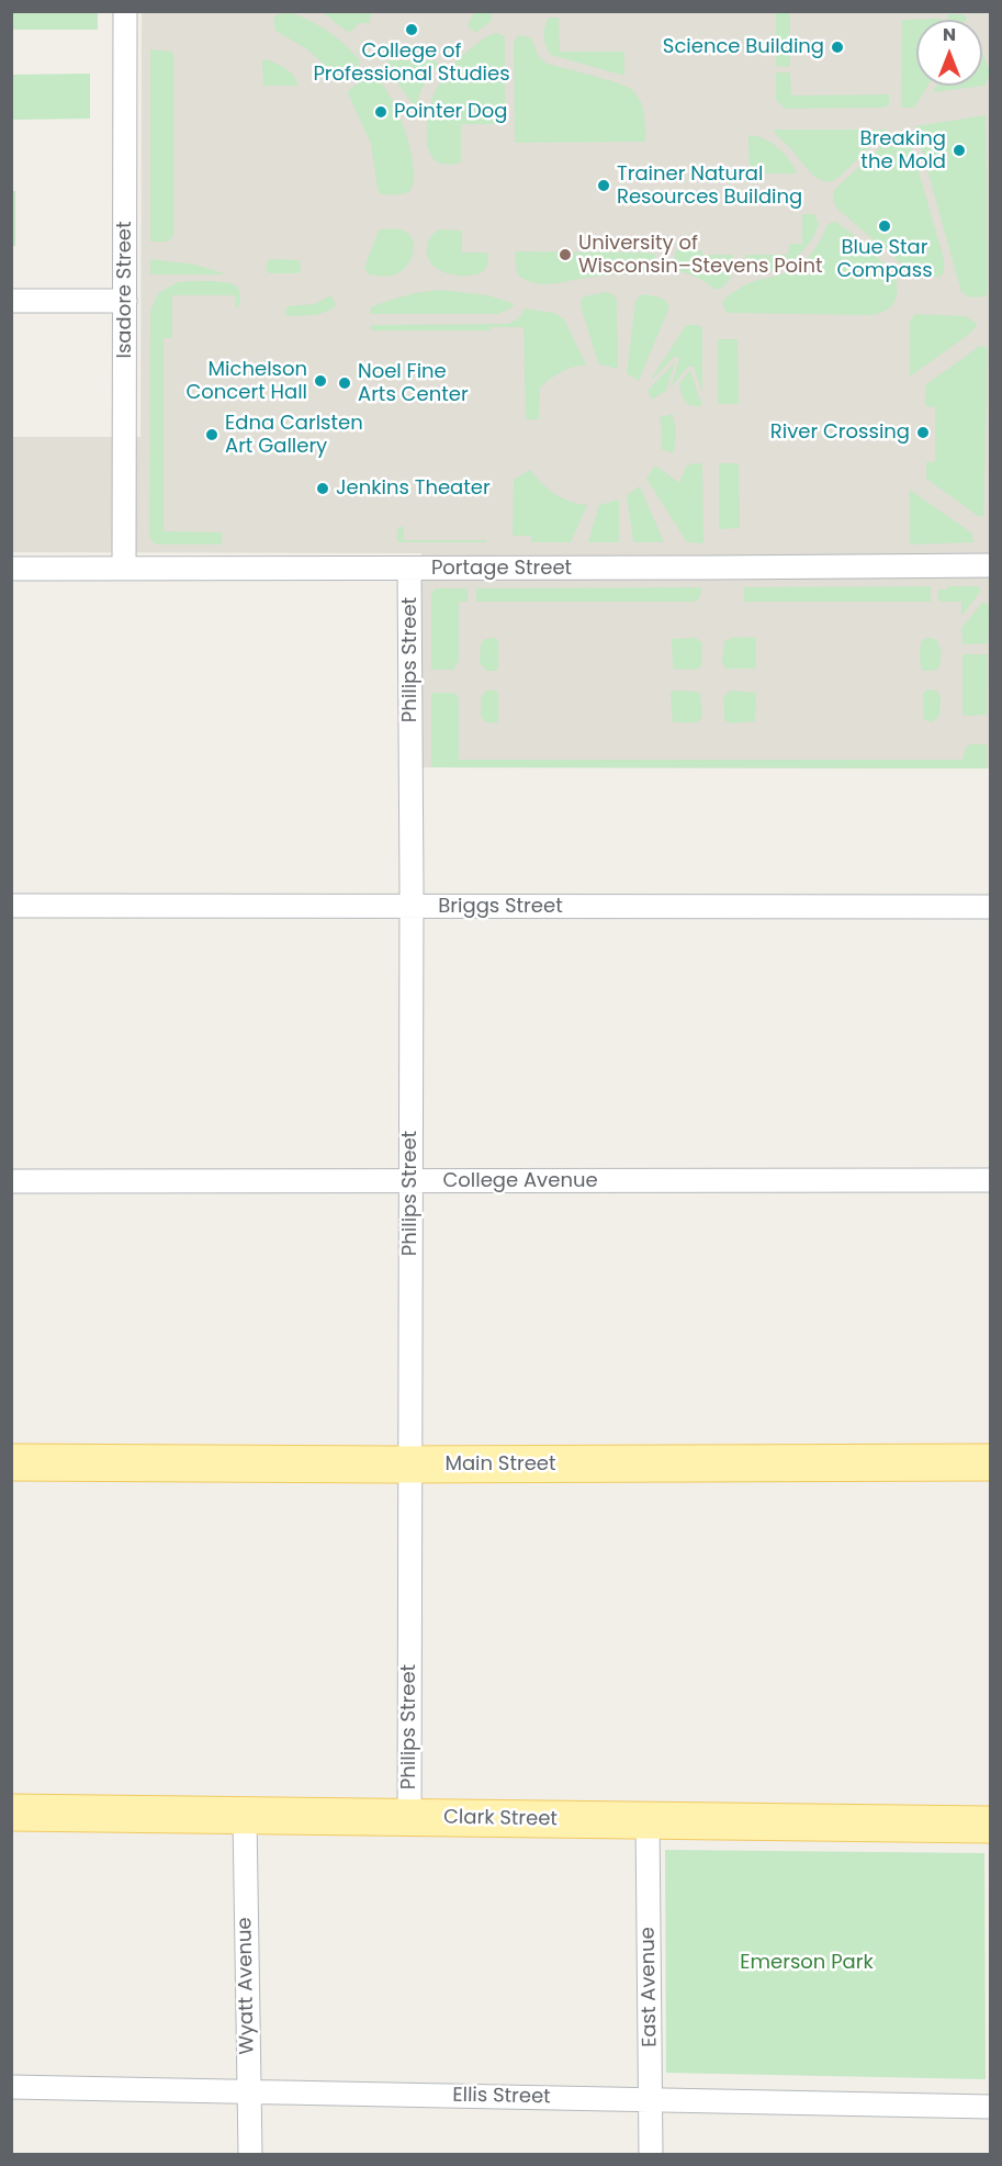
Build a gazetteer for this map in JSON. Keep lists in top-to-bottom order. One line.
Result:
{"streets":{"main road":["Main Street","Clark Street"],"street":["Isadore Street","Portage Street","Philips Street","Briggs Street","College Avenue","Wyatt Avenue","East Avenue","Ellis Street"]},"crossings":[["Isadore Street","Portage Street"],["Portage Street","Philips Street"],["Philips Street","Briggs Street"],["Philips Street","College Avenue"],["Philips Street","Main Street"],["Philips Street","Clark Street"],["Clark Street","Wyatt Avenue"],["Clark Street","East Avenue"],["Wyatt Avenue","Ellis Street"],["East Avenue","Ellis Street"]],"parks":["Emerson Park"],"places":["College of Professional Studies","Science Building","Pointer Dog","Breaking the Mold","Trainer Natural Resources Building","Blue Star Compass","University of Wisconsin–Stevens Point","Michelson Concert Hall","Noel Fine Arts Center","River Crossing","Edna Carlsten Art Gallery","Jenkins Theater"],"north":"top"}
